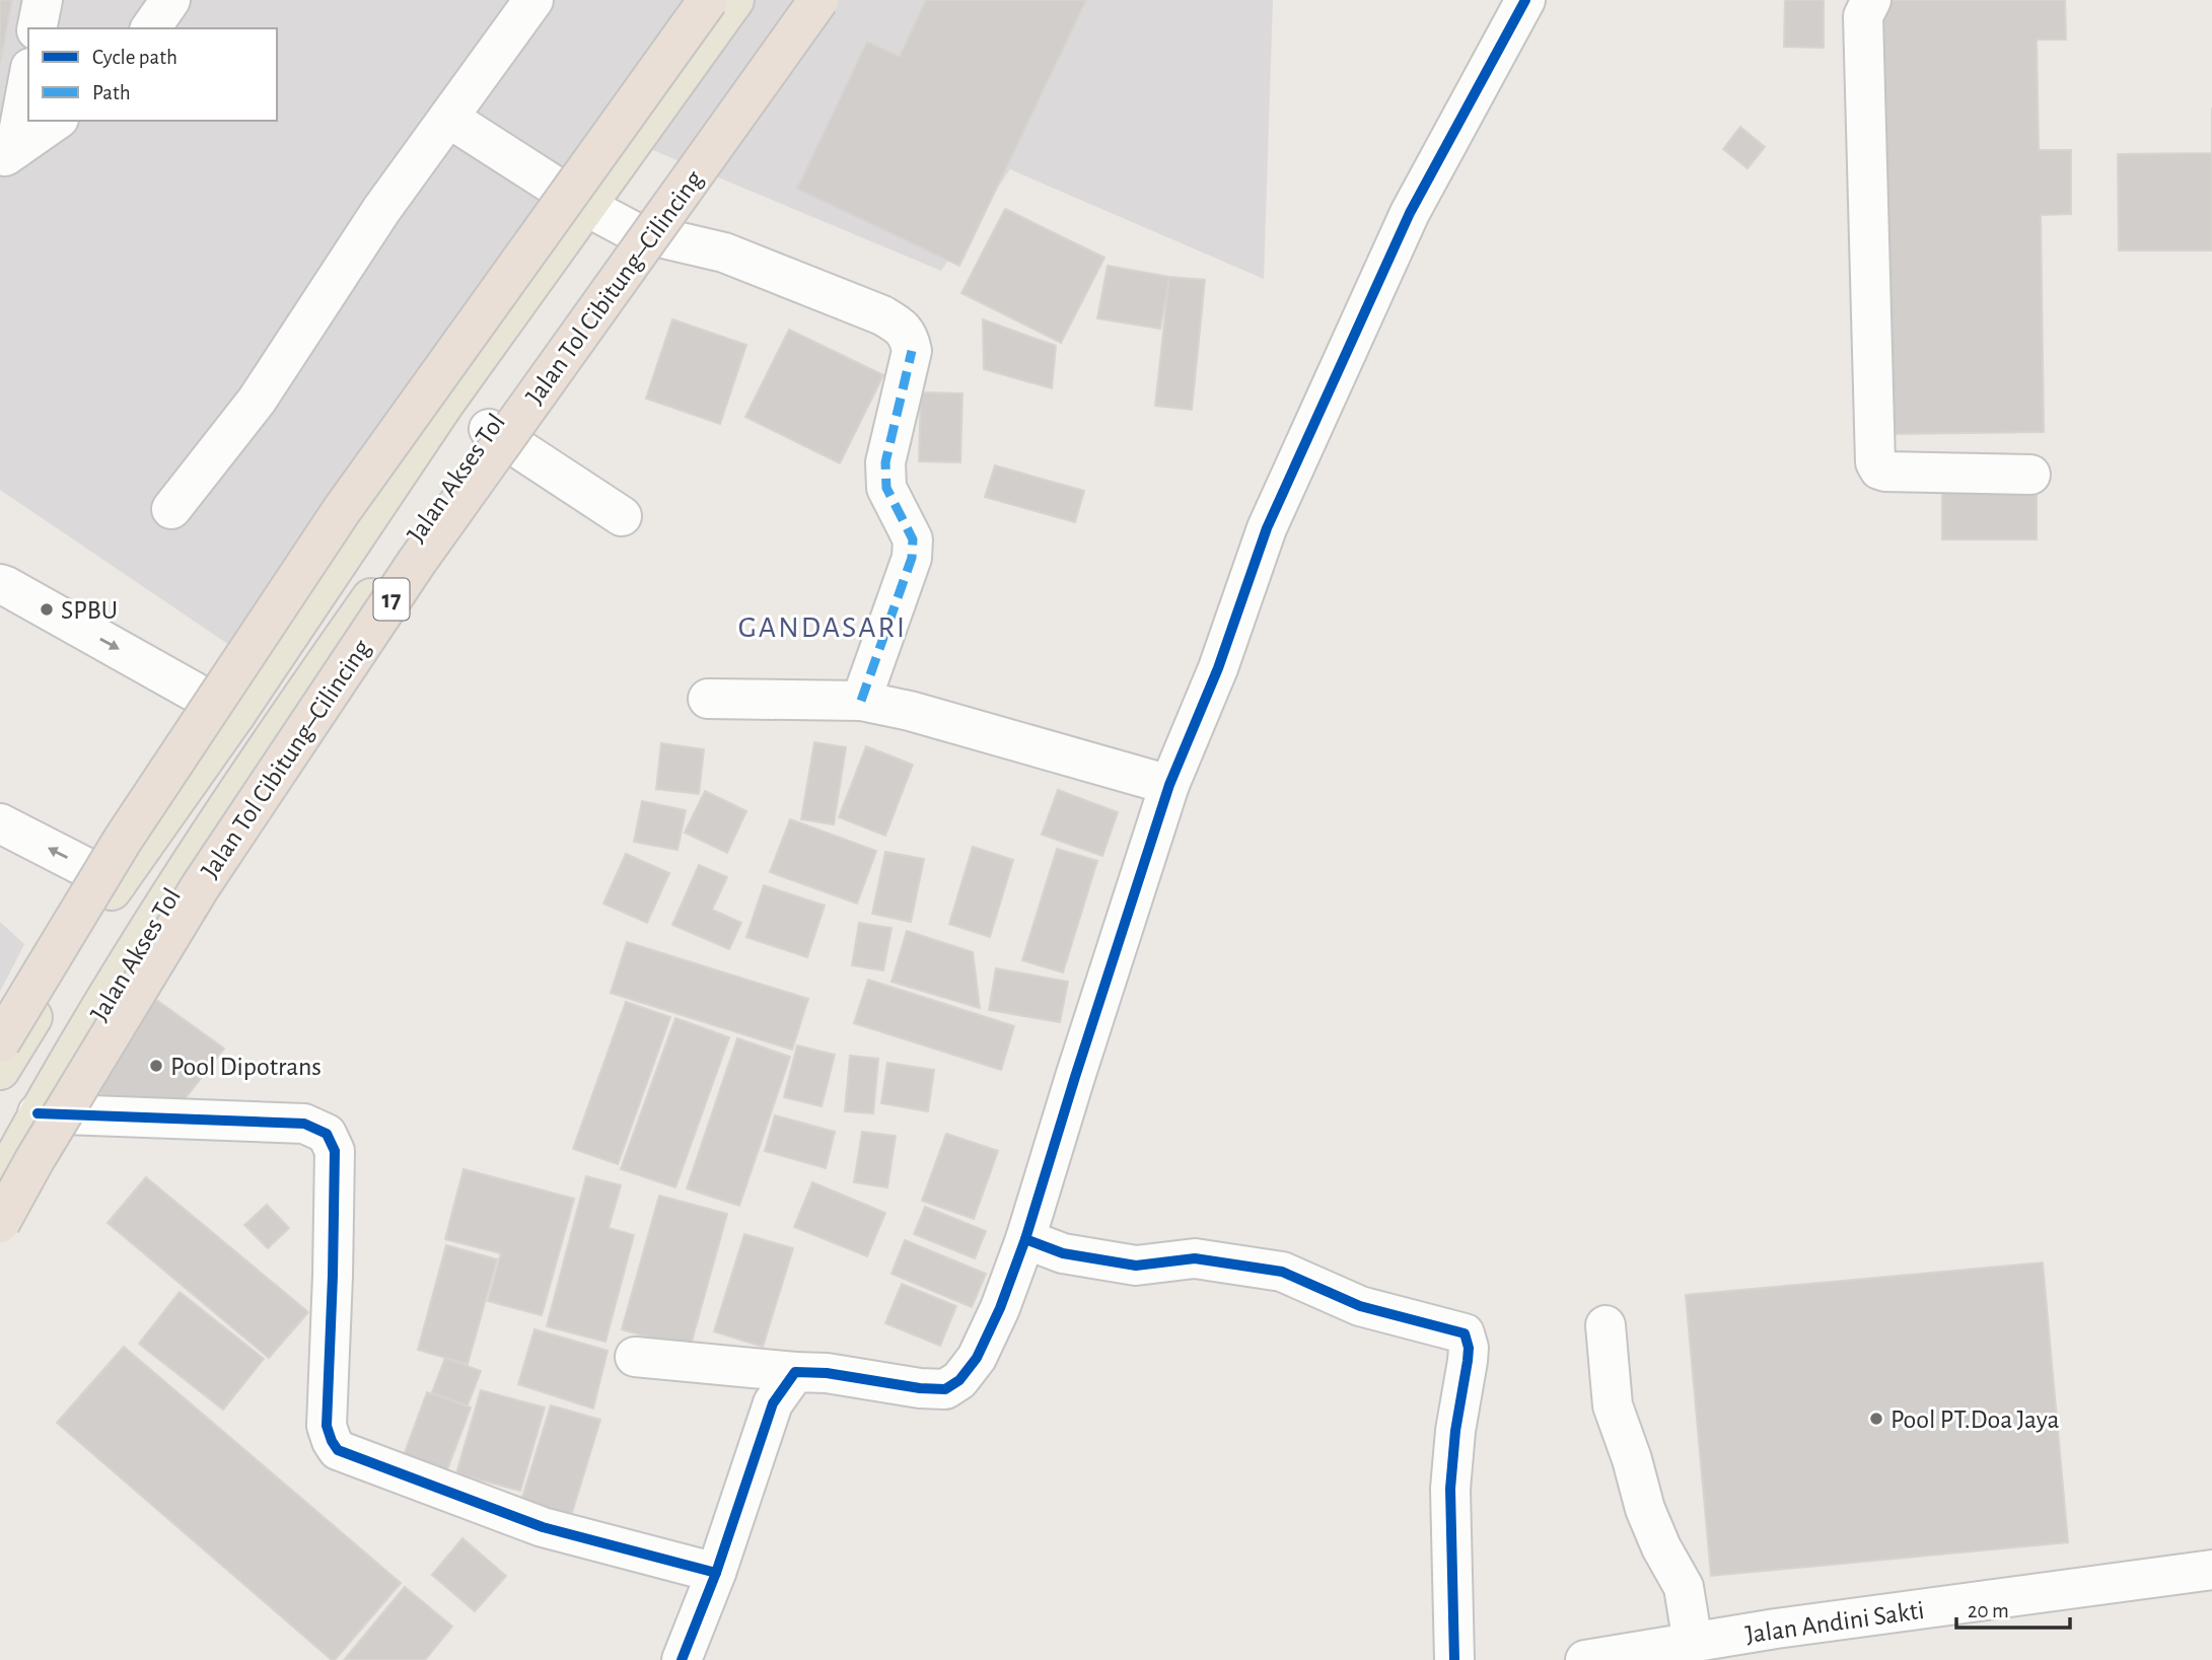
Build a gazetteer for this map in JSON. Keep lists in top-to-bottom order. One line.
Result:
{"streets":{"highway":["Jalan Tol Cibitung–Cilincing","17"],"main road":["Jalan Akses Tol"],"street":["Jalan Andini Sakti"]},"districts":["GANDASARI"],"places":["SPBU","Pool Dipotrans","Pool PT.Doa Jaya"],"legend":["Cycle path","Path"],"scale_bar":"20 m"}
